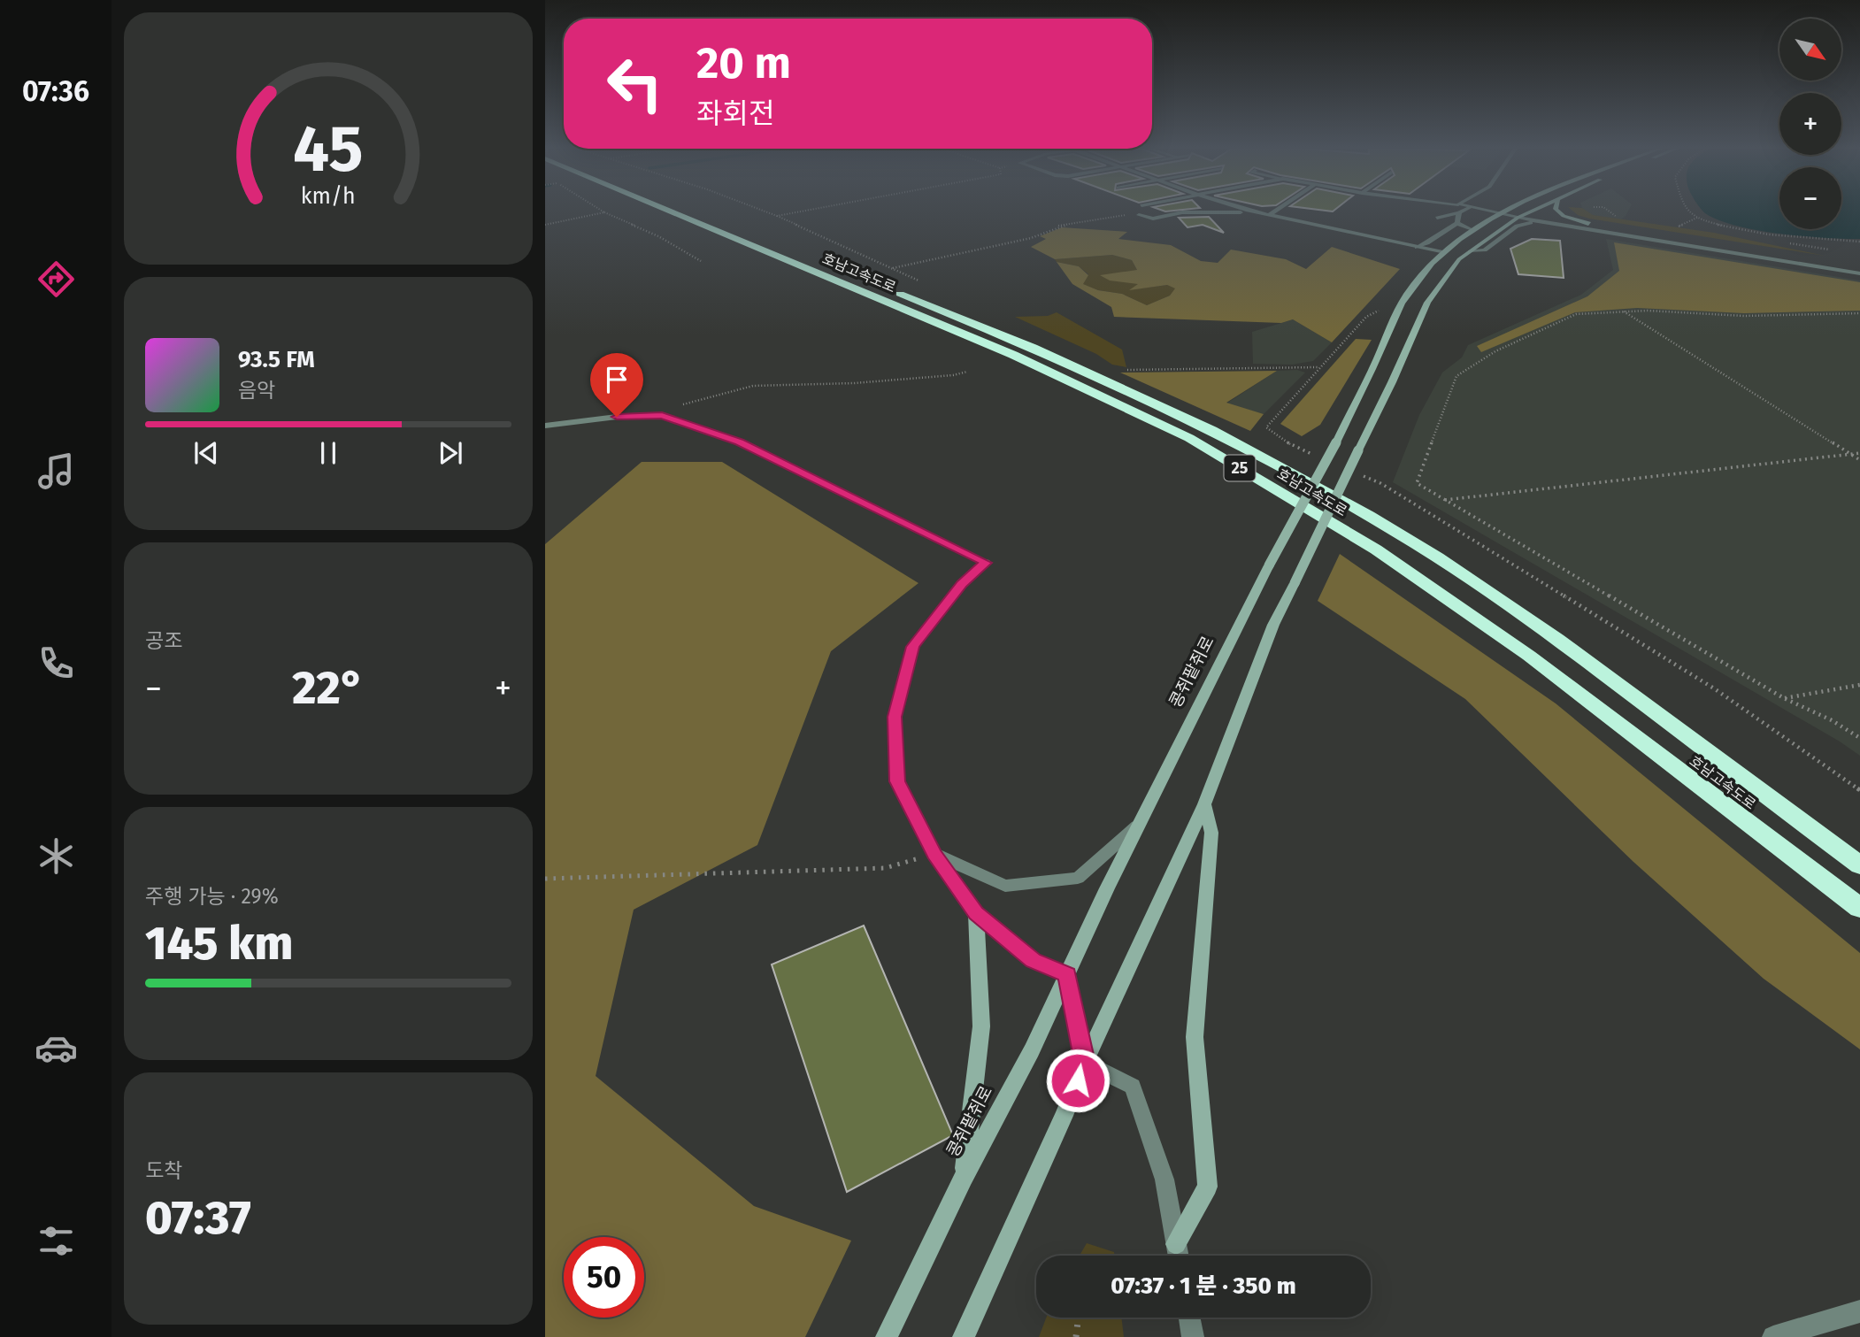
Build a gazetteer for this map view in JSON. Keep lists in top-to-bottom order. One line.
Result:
{"streets":{"highway":["호남고속도로","25"],"main road":["콩쥐팥쥐로"]},"north":"bottom right","page":{"tabs":"07:36","map_buttons":["+","−"],"turn":["20 m","좌회전"],"song":["93.5 FM","음악"],"tile":["공조",["주행 가능 · 29%","145 km"],["도착","07:37"]],"heat":["−","22°","+"],"limit":"50","trip":"07:37 · 1 분 · 350 m","gauge":["45","km/h"]}}
